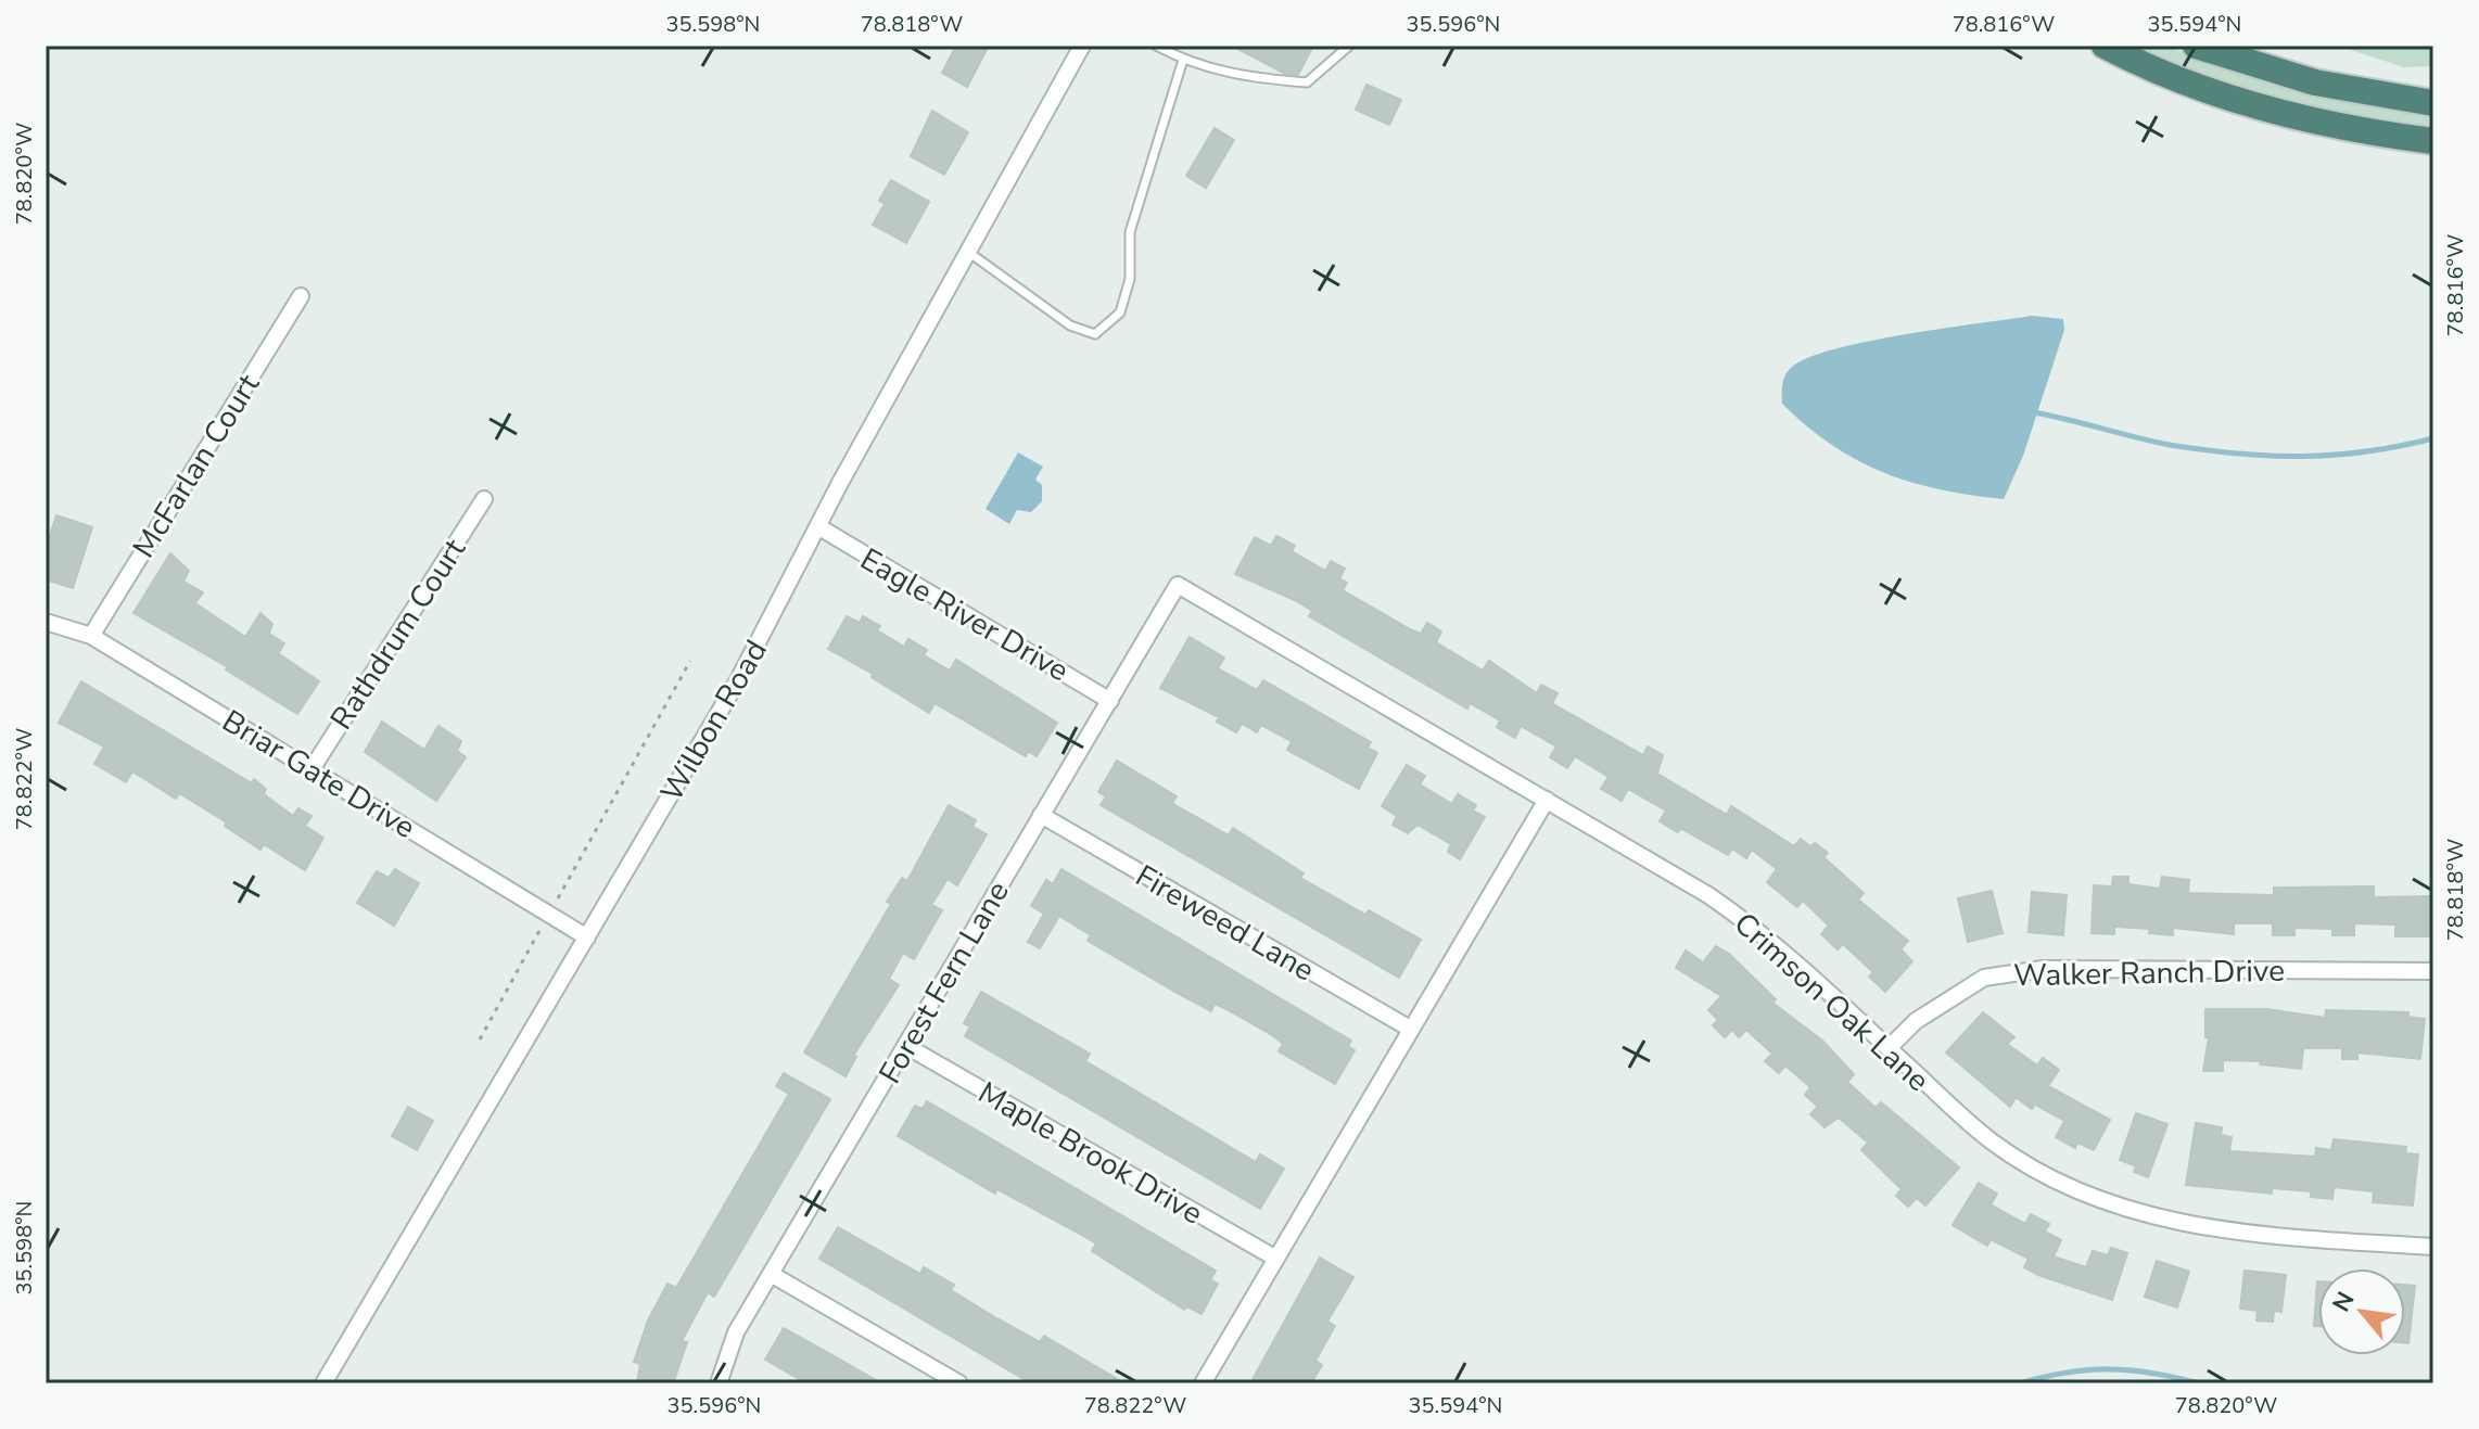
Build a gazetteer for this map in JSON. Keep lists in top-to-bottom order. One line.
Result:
{"streets":{"street":["McFarlan Court","Eagle River Drive","Rathdrum Court","Wilbon Road","Briar Gate Drive","Fireweed Lane","Walker Ranch Drive","Forest Fern Lane","Crimson Oak Lane","Maple Brook Drive"]},"crossings":[["McFarlan Court","Briar Gate Drive"],["Eagle River Drive","Wilbon Road"],["Eagle River Drive","Forest Fern Lane"],["Rathdrum Court","Briar Gate Drive"],["Wilbon Road","Briar Gate Drive"],["Fireweed Lane","Forest Fern Lane"],["Walker Ranch Drive","Crimson Oak Lane"],["Forest Fern Lane","Crimson Oak Lane"],["Forest Fern Lane","Maple Brook Drive"]],"north":"top left","coordinates":["35.598°N","78.818°W","35.596°N","78.816°W","35.594°N","78.820°W","78.822°W"]}
